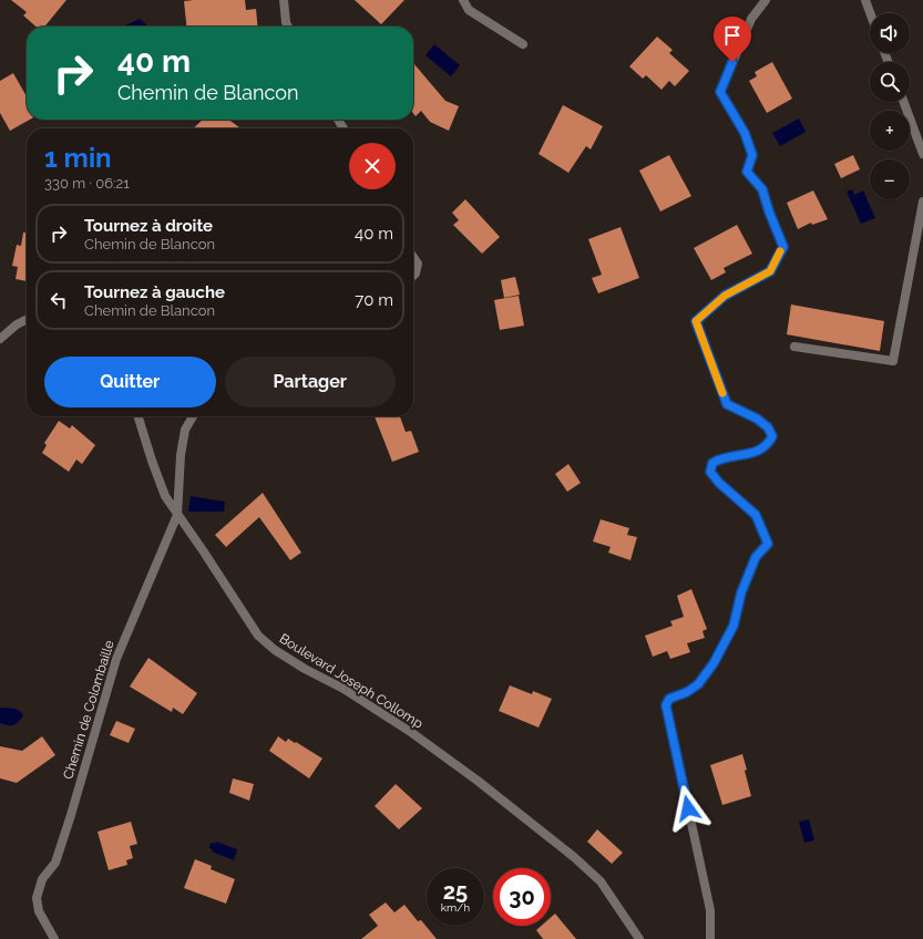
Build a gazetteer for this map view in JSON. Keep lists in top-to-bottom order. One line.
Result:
{"streets":{"street":["Boulevard Joseph Collomp","Chemin de Colombaille"]},"crossings":[["Boulevard Joseph Collomp","Chemin de Colombaille"]],"page":{"map_buttons":["+","−"],"turn":["40 m","Chemin de Blancon"],"heading":["1 min","330 m · 06:21"],"list":[{"name":"Tournez à droite","note":"Chemin de Blancon","value":"40 m"},{"name":"Tournez à gauche","note":"Chemin de Blancon","value":"70 m"}],"buttons":["Quitter","Partager"],"speed":"25 km/h","limit":"30"}}
